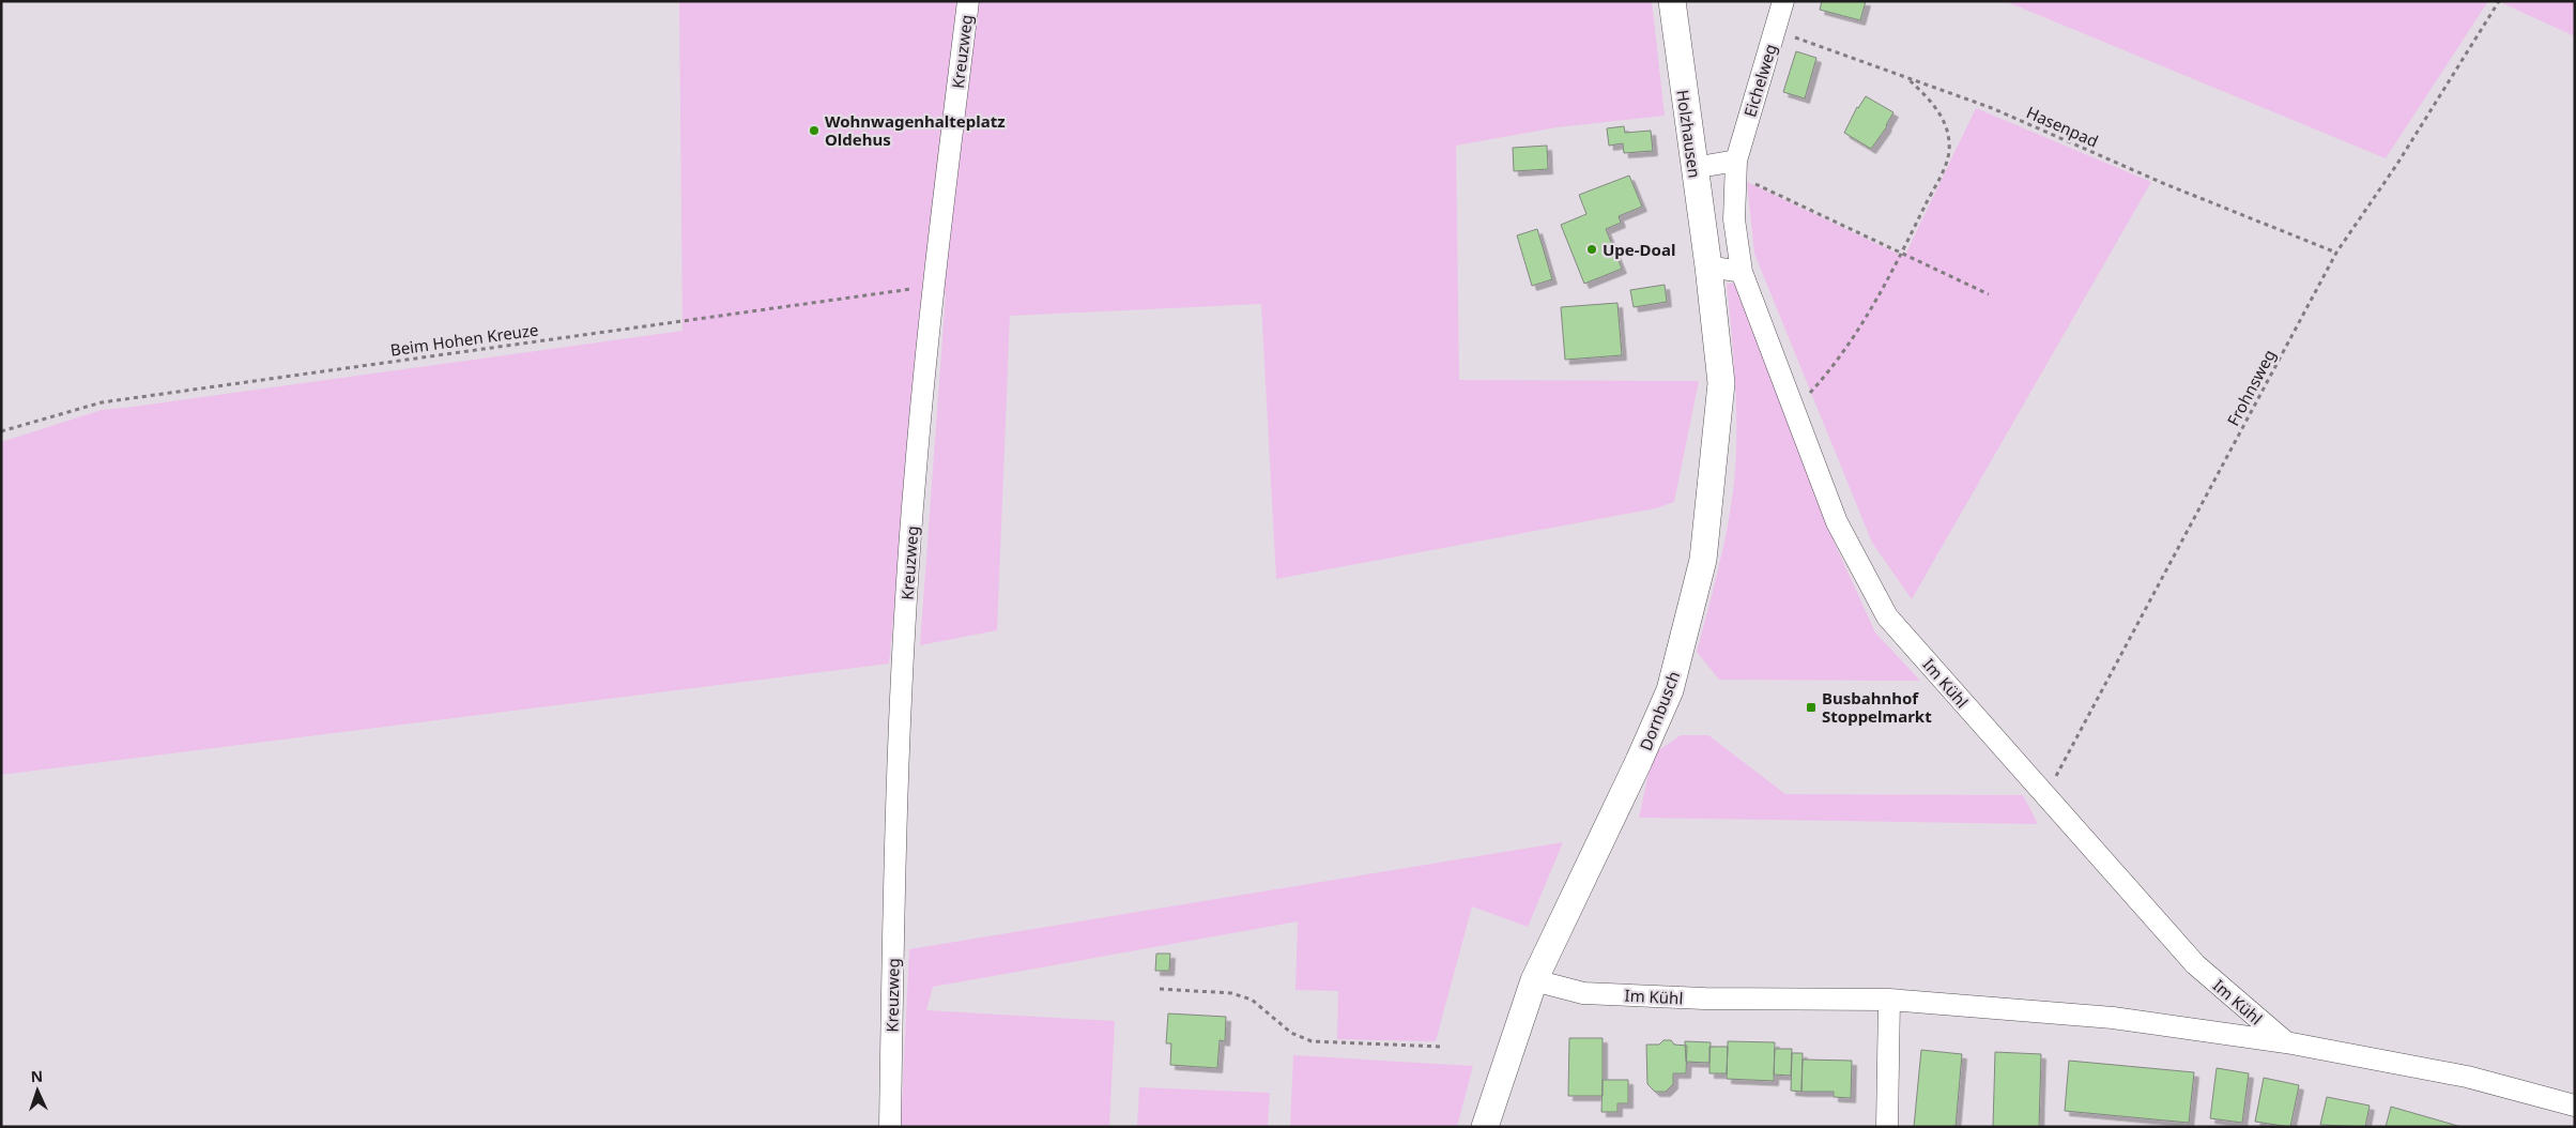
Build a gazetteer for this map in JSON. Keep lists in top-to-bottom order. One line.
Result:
{"streets":{"street":["Kreuzweg","Eichelweg","Holzhausen","Im Kühl","Dornbusch"],"path":["Hasenpad","Beim Hohen Kreuze","Frohnsweg"]},"crossings":[["Kreuzweg","Beim Hohen Kreuze"],["Eichelweg","Hasenpad"],["Eichelweg","Im Kühl"],["Hasenpad","Frohnsweg"],["Holzhausen","Dornbusch"],["Frohnsweg","Im Kühl"],["Im Kühl","Dornbusch"]],"places":{"other":["Wohnwagenhalteplatz Oldehus","Upe-Doal"],"transit":["Busbahnhof Stoppelmarkt"]},"north":"top"}
